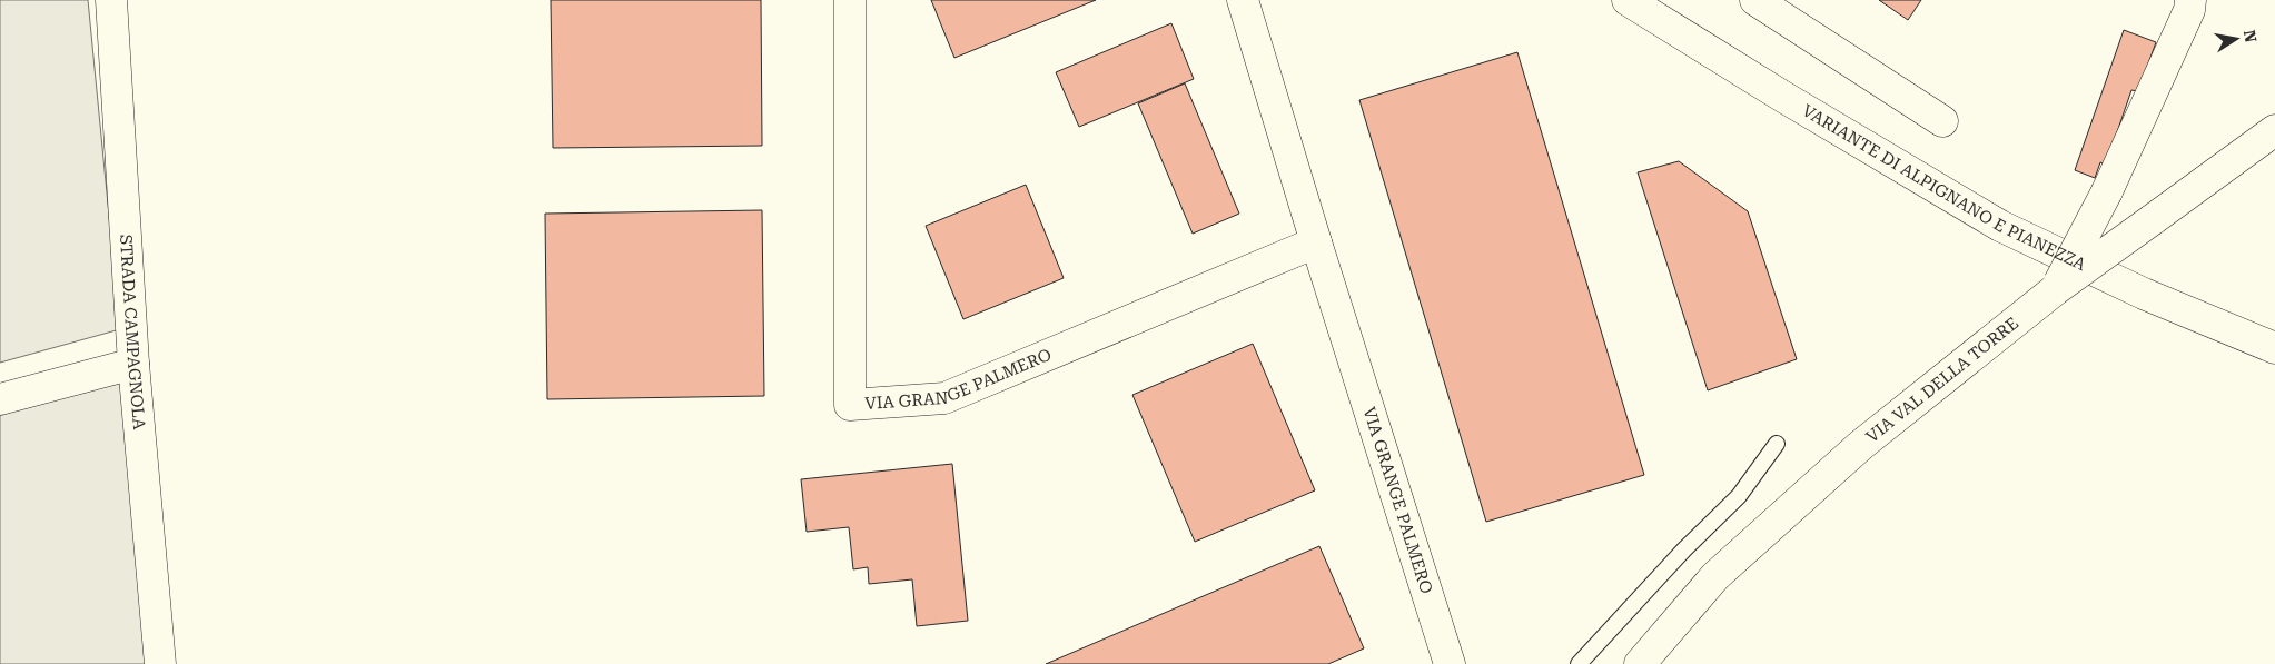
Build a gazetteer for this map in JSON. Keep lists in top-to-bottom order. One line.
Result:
{"streets":{"street":["VARIANTE DI ALPIGNANO E PIANEZZA","STRADA CAMPAGNOLA","VIA GRANGE PALMERO","VIA VAL DELLA TORRE"]},"north":"right"}
